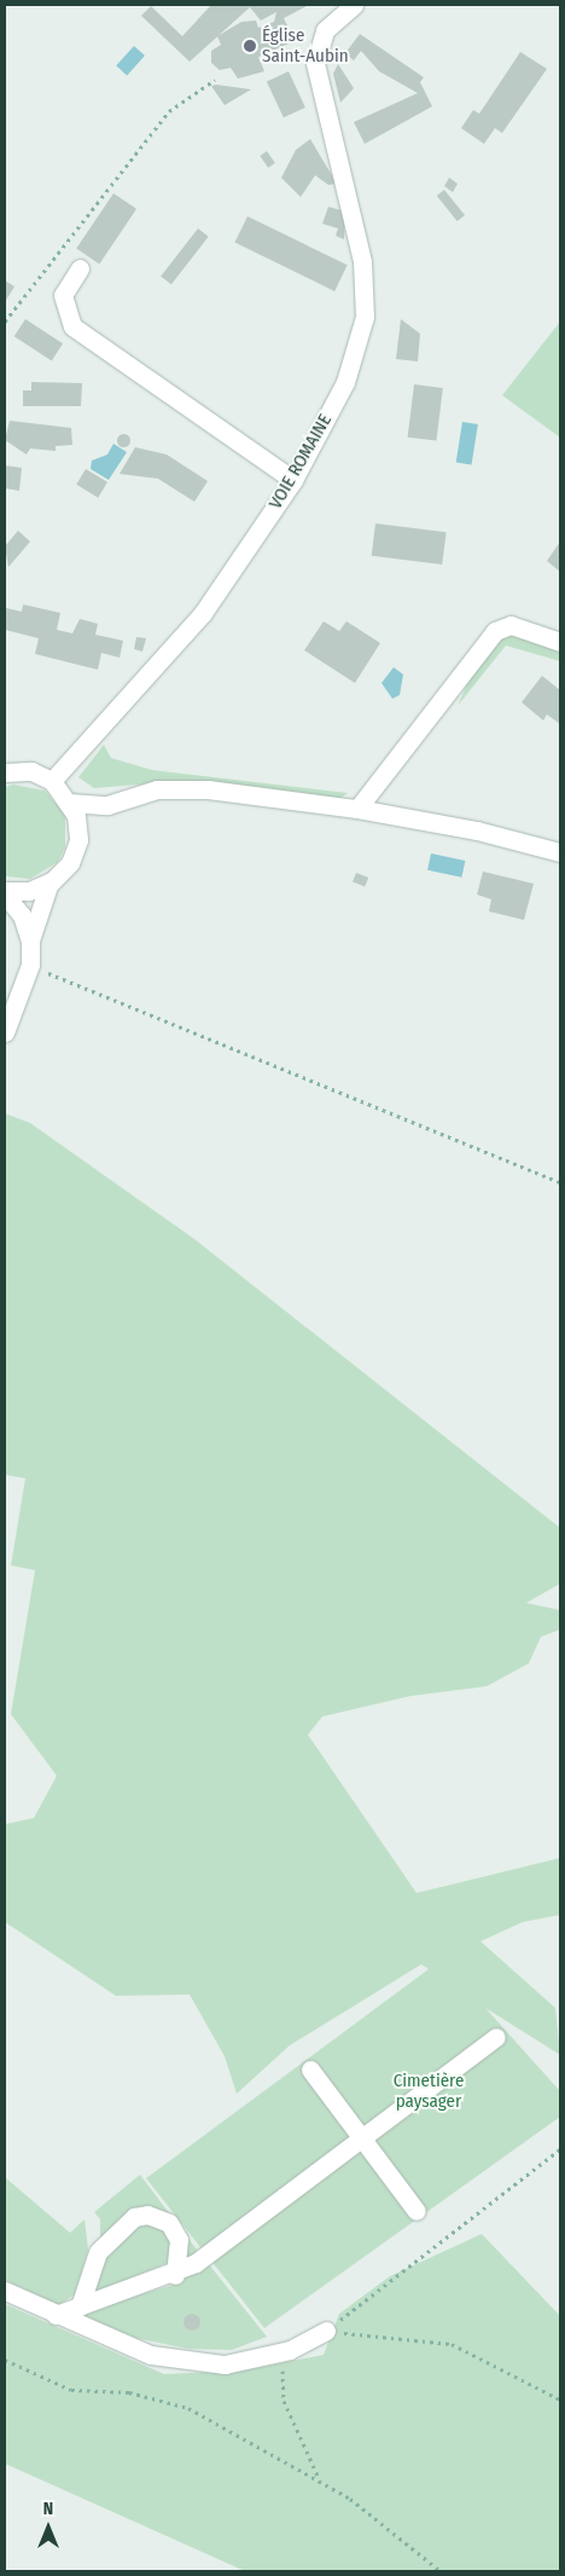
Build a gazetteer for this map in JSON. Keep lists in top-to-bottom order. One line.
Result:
{"streets":{"street":["VOIE ROMAINE"]},"parks":["Cimetière paysager"],"places":["Église Saint-Aubin"],"north":"top"}
